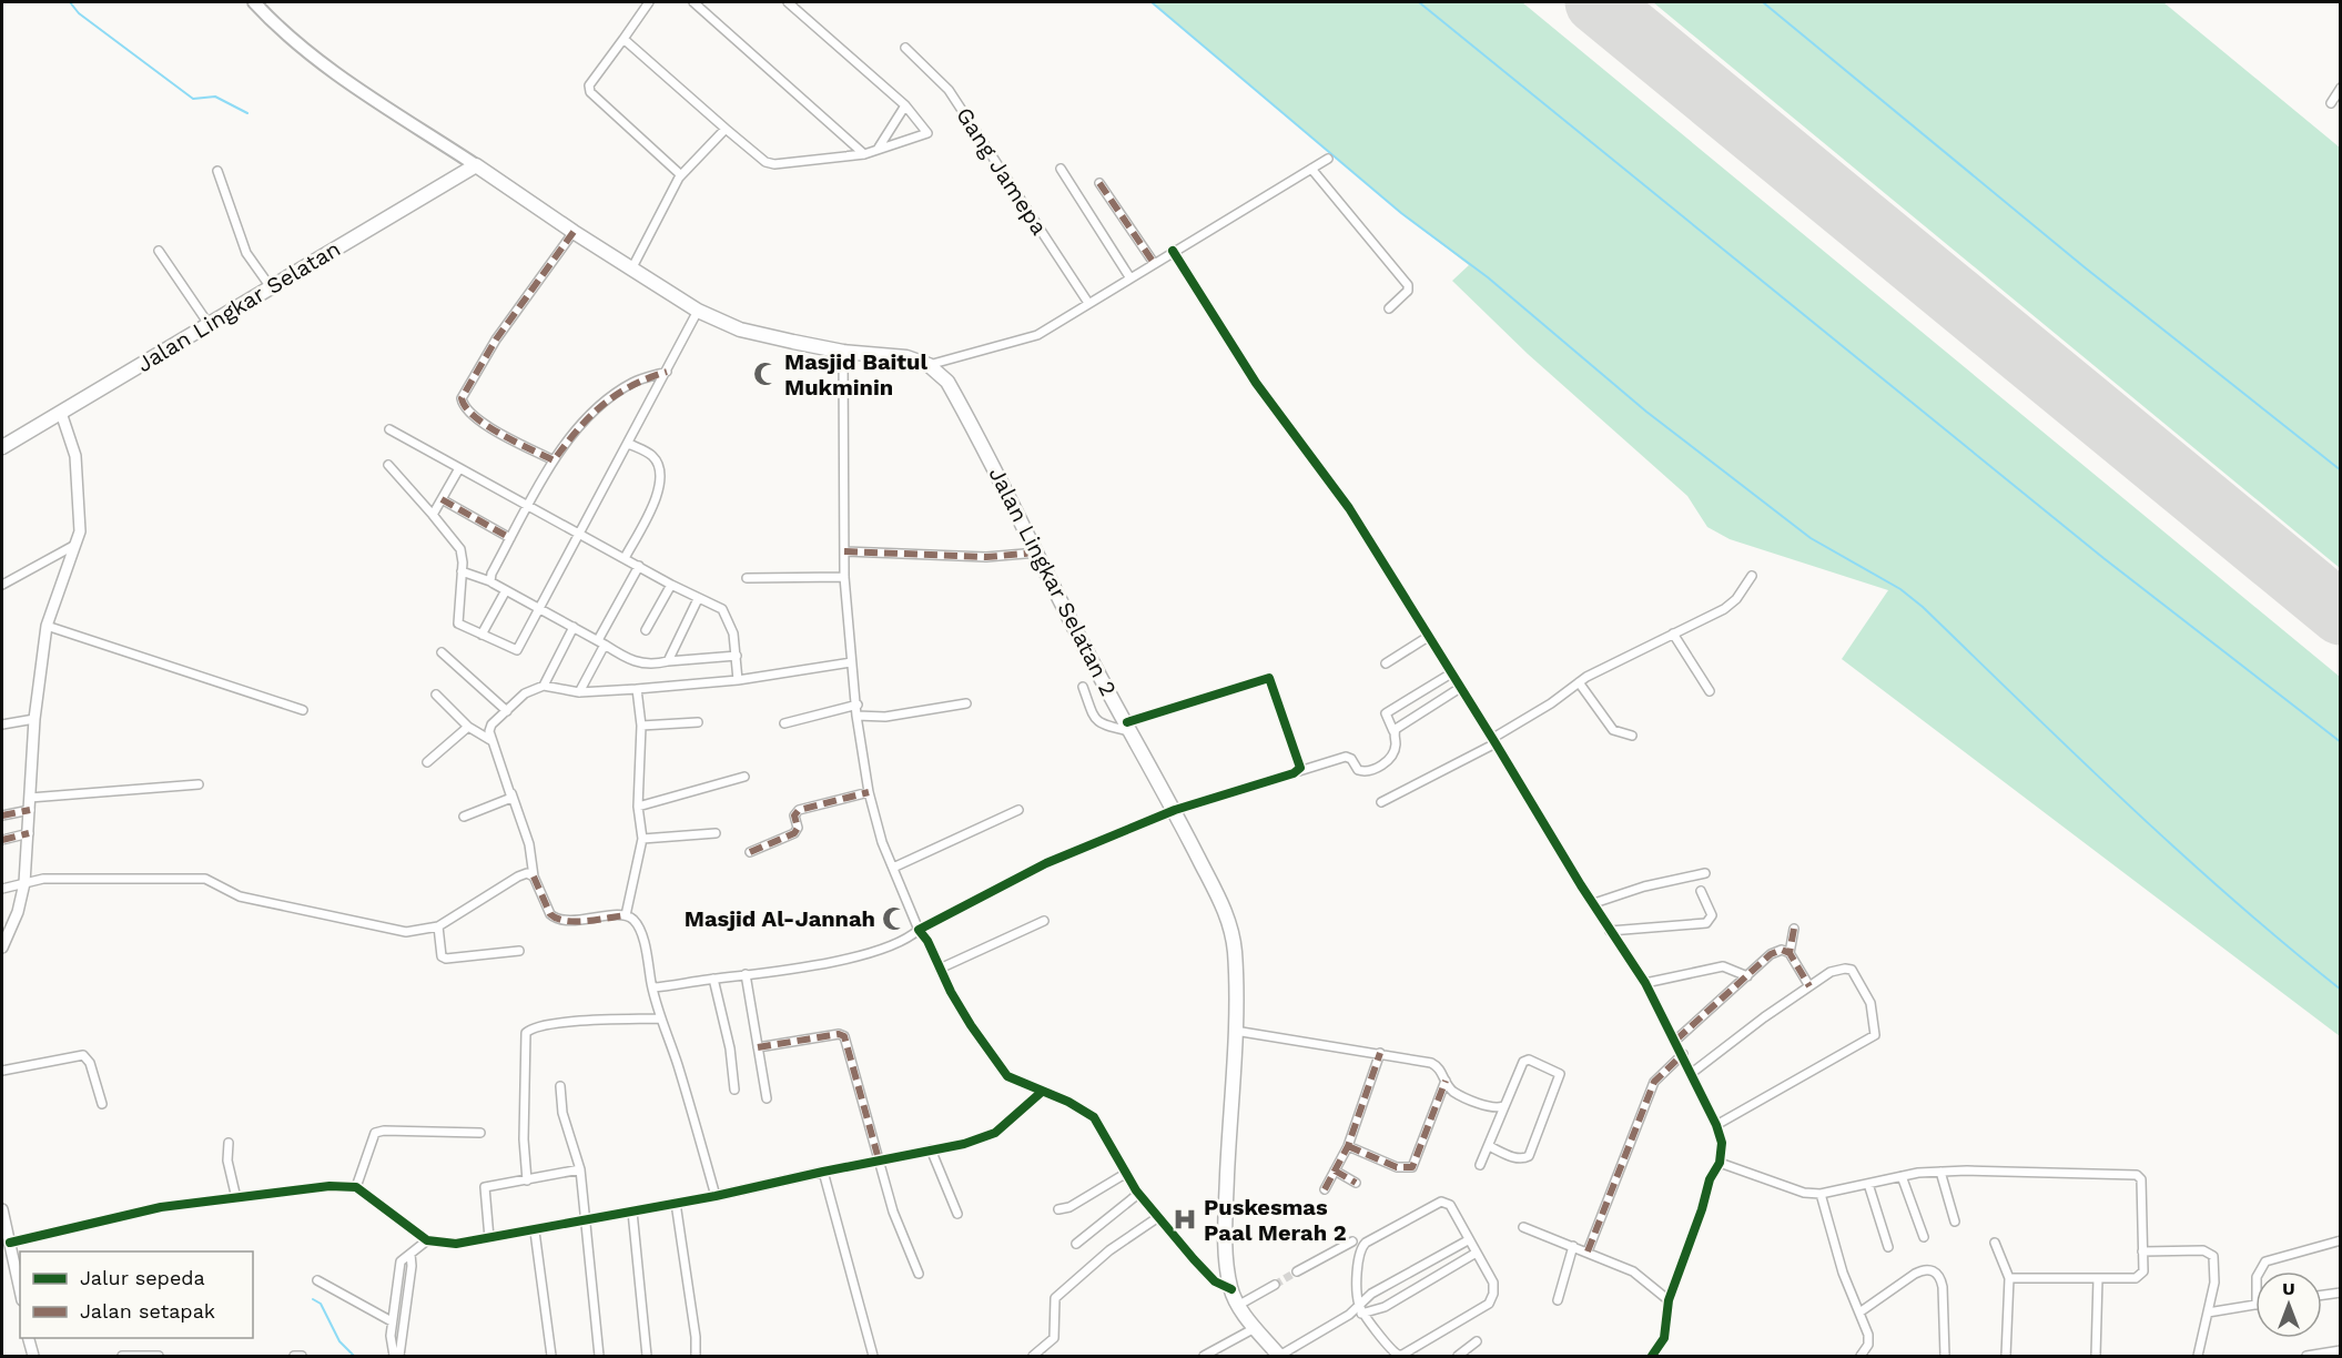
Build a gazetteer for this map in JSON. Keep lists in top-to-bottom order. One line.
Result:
{"streets":{"highway":["Jalan Lingkar Selatan","Jalan Lingkar Selatan 2"],"street":["Gang Jamepa"]},"places":{"mosque":["Masjid Baitul Mukminin","Masjid Al-Jannah"],"hospital":["Puskesmas Paal Merah 2"]},"legend":["Jalur sepeda","Jalan setapak"],"north":"top"}
